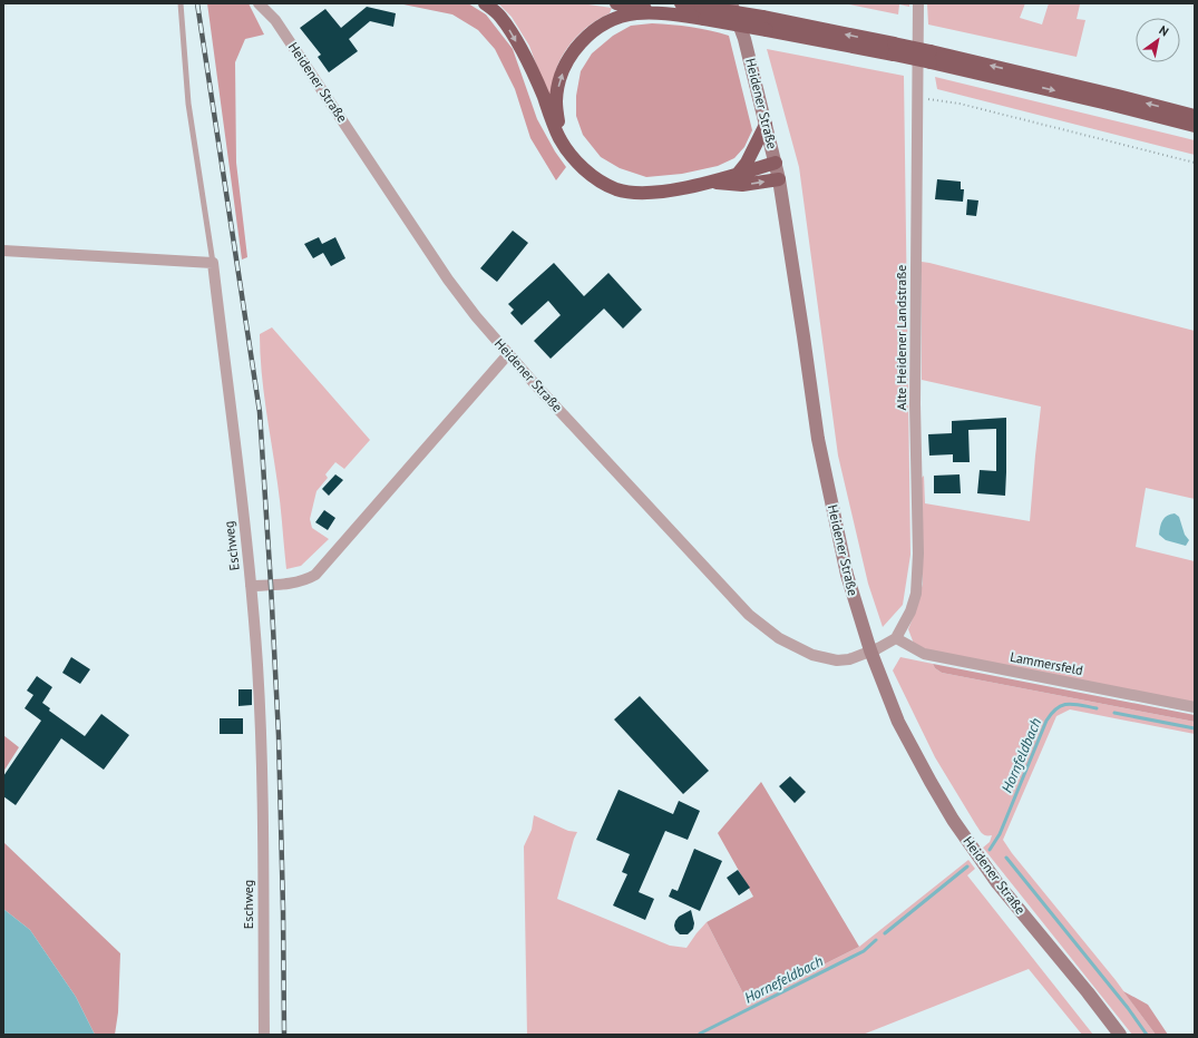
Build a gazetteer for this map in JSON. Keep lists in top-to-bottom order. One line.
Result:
{"streets":{"main road":["Heidener Straße"],"street":["Alte Heidener Landstraße","Eschweg","Lammersfeld"]},"crossings":[["Alte Heidener Landstraße","Lammersfeld"]],"water":["Hornfeldbach","Hornefeldbach"],"north":"top right"}
